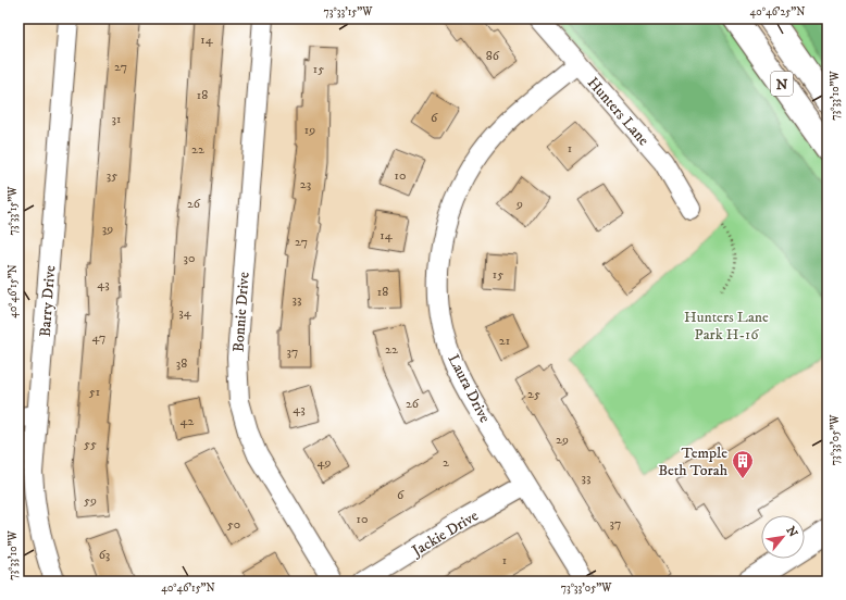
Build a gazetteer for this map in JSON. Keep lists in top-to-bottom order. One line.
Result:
{"streets":{"main road":["N"],"street":["Hunters Lane","Barry Drive","Bonnie Drive","Laura Drive","Jackie Drive"]},"crossings":[["Hunters Lane","Laura Drive"],["Laura Drive","Jackie Drive"]],"parks":["Hunters Lane Park H-16"],"places":{"building":["Temple Beth Torah"]},"house_numbers":["14","86","27","15","18","6","31","19","1","22","35","10","23","26","9","39","14","27","30","15","43","18","33","34","47","21","22","37","38","51","25","26","43","42","29","55","49","2","33","6","59","10","37","50","63","1"],"north":"top right","coordinates":["73°33'15\"W","40°46'25\"N","73°33'10\"W","40°46'15\"N","73°33'05\"W"]}
